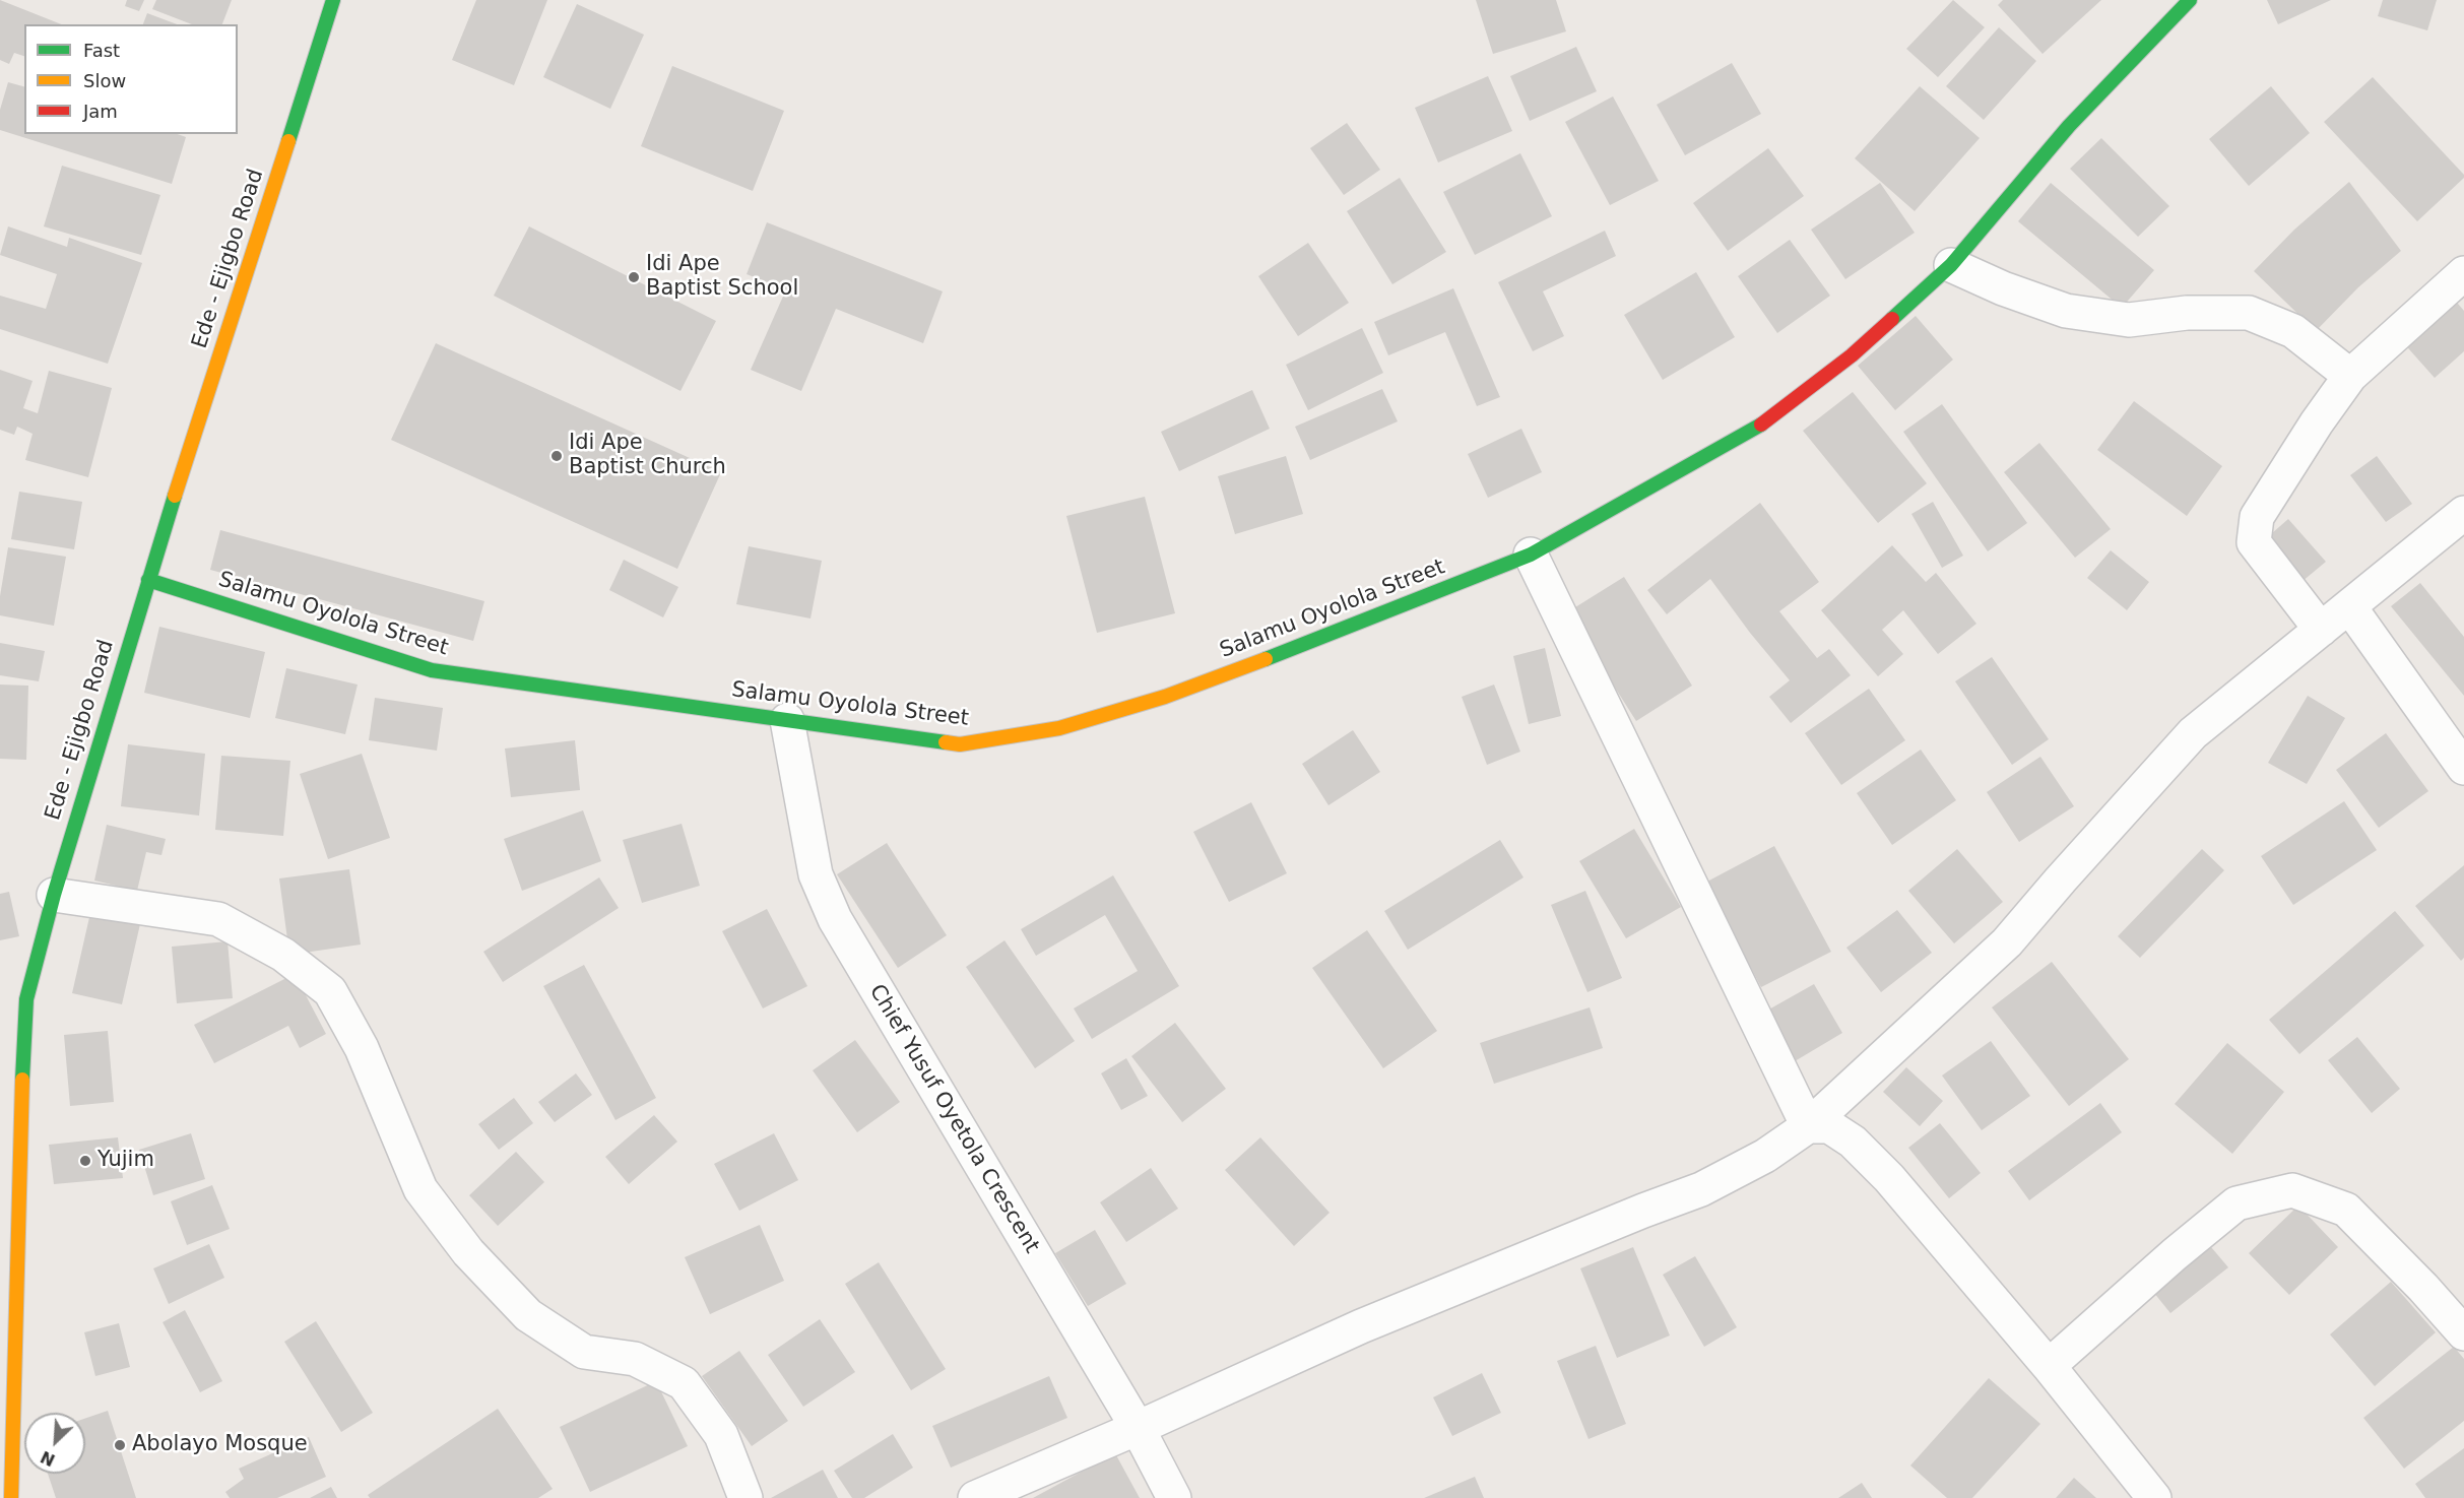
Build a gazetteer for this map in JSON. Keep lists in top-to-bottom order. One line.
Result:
{"streets":{"street":["Ede - Ejigbo Road","Salamu Oyolola Street","Chief Yusuf Oyetola Crescent"]},"crossings":[["Ede - Ejigbo Road","Salamu Oyolola Street"],["Salamu Oyolola Street","Chief Yusuf Oyetola Crescent"]],"places":["Idi Ape Baptist School","Idi Ape Baptist Church","Yujim","Abolayo Mosque"],"legend":["Fast","Slow","Jam"],"north":"bottom left"}
